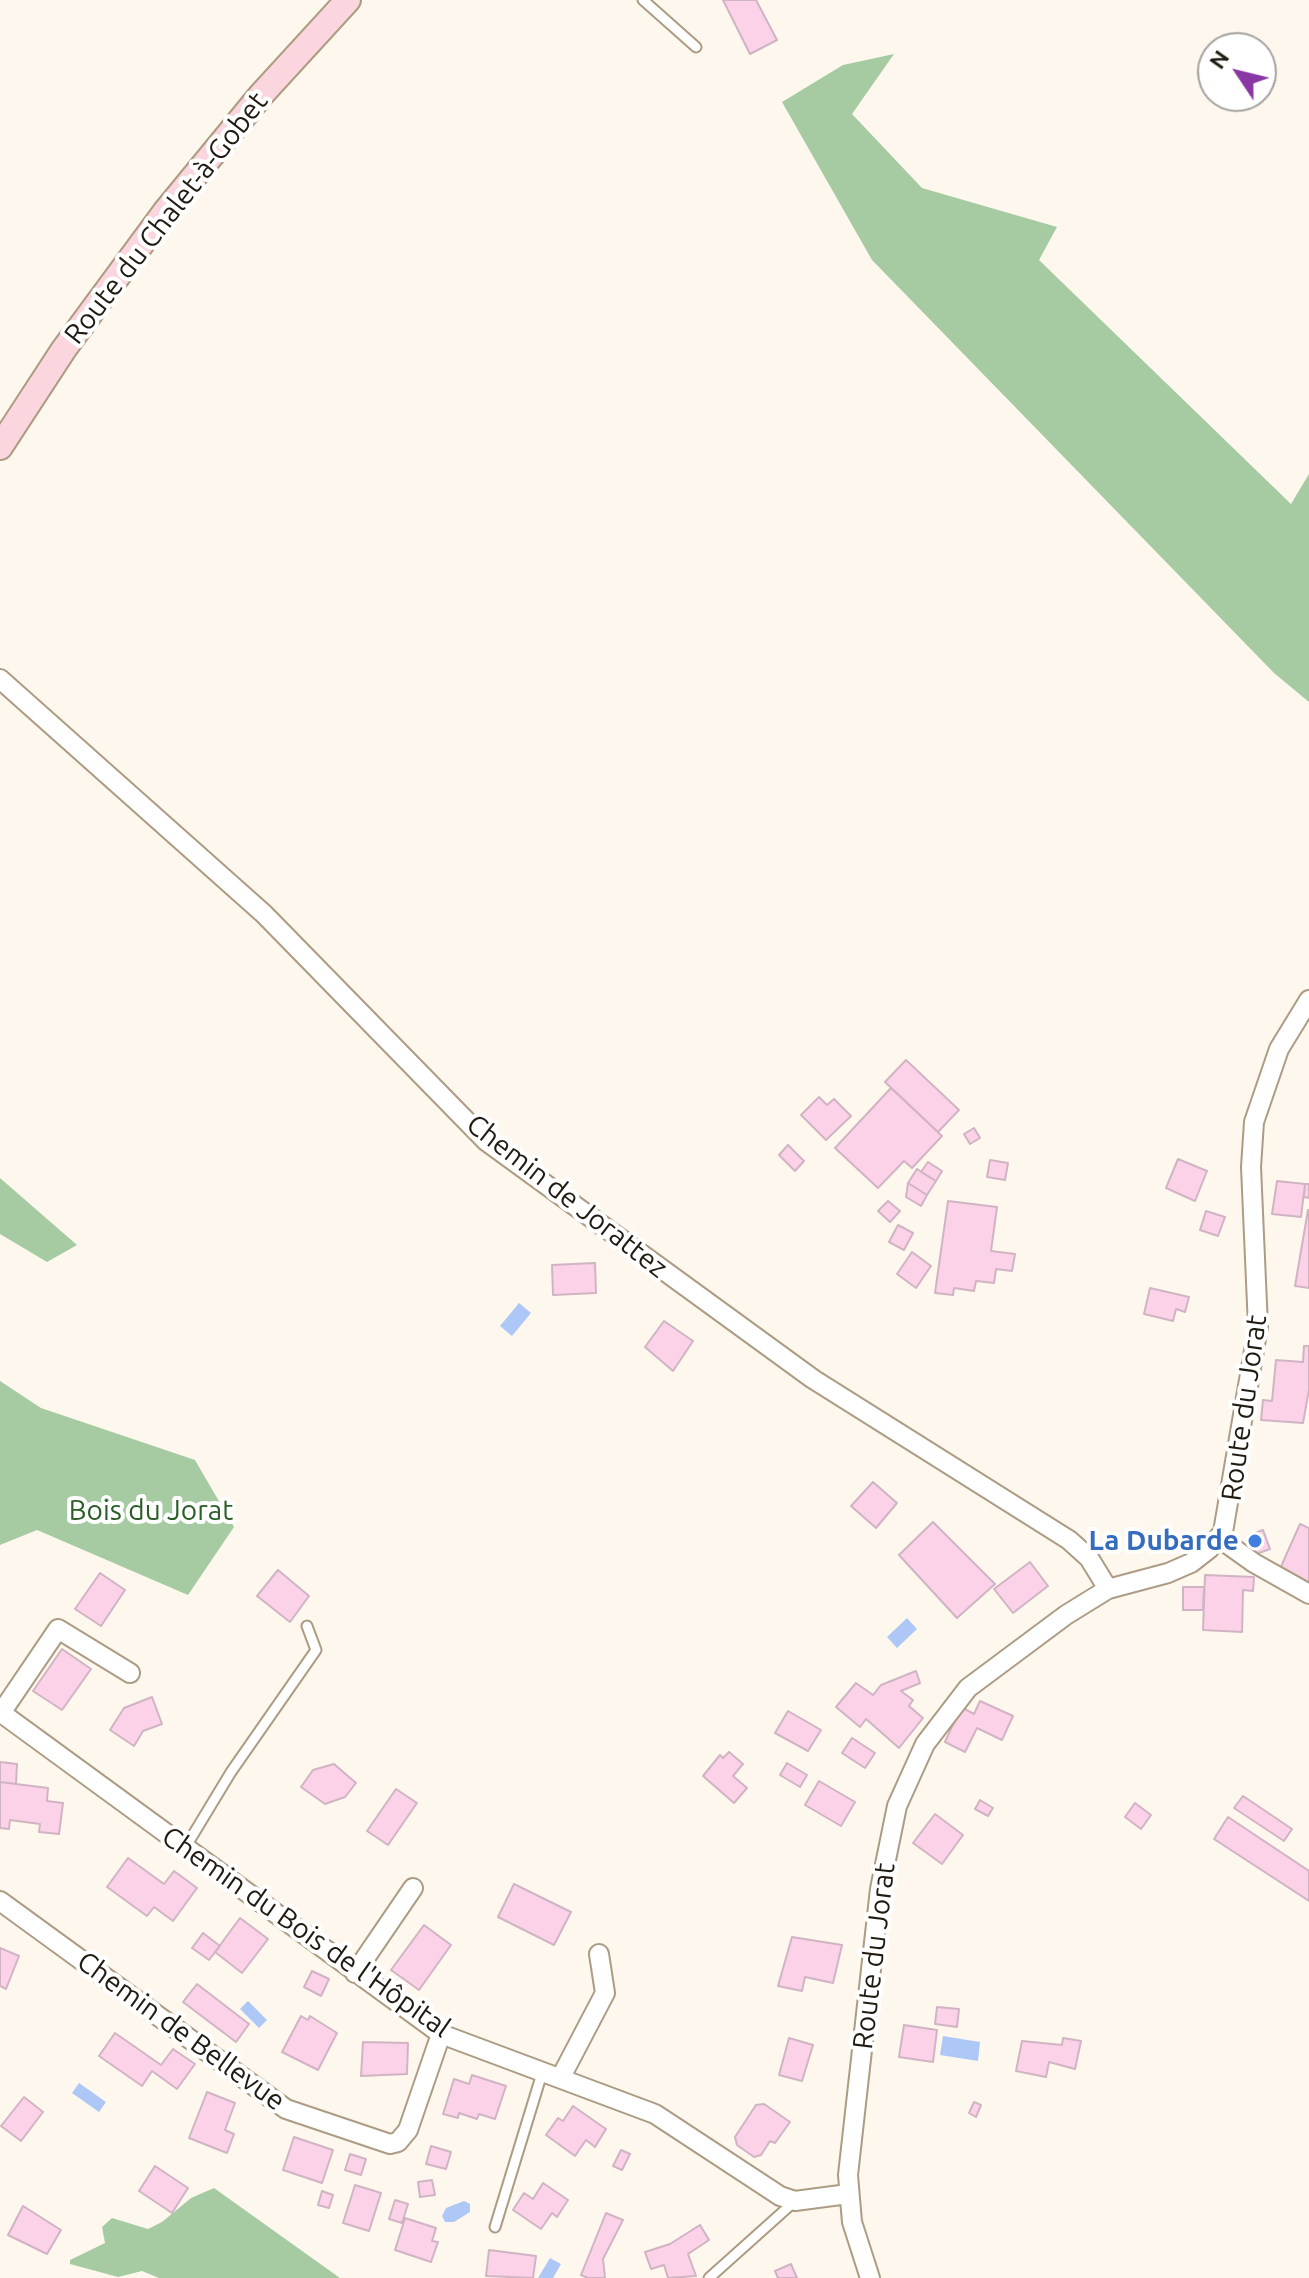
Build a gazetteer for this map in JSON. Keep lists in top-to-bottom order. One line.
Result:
{"streets":{"main road":["Route du Chalet-à-Gobet"],"street":["Chemin de Jorattez","Route du Jorat","Chemin du Bois de l'Hôpital","Chemin de Bellevue"]},"crossings":[["Chemin de Jorattez","Route du Jorat"],["Chemin du Bois de l'Hôpital","Chemin de Bellevue"]],"parks":["Bois du Jorat"],"places":["La Dubarde"],"north":"top left"}
